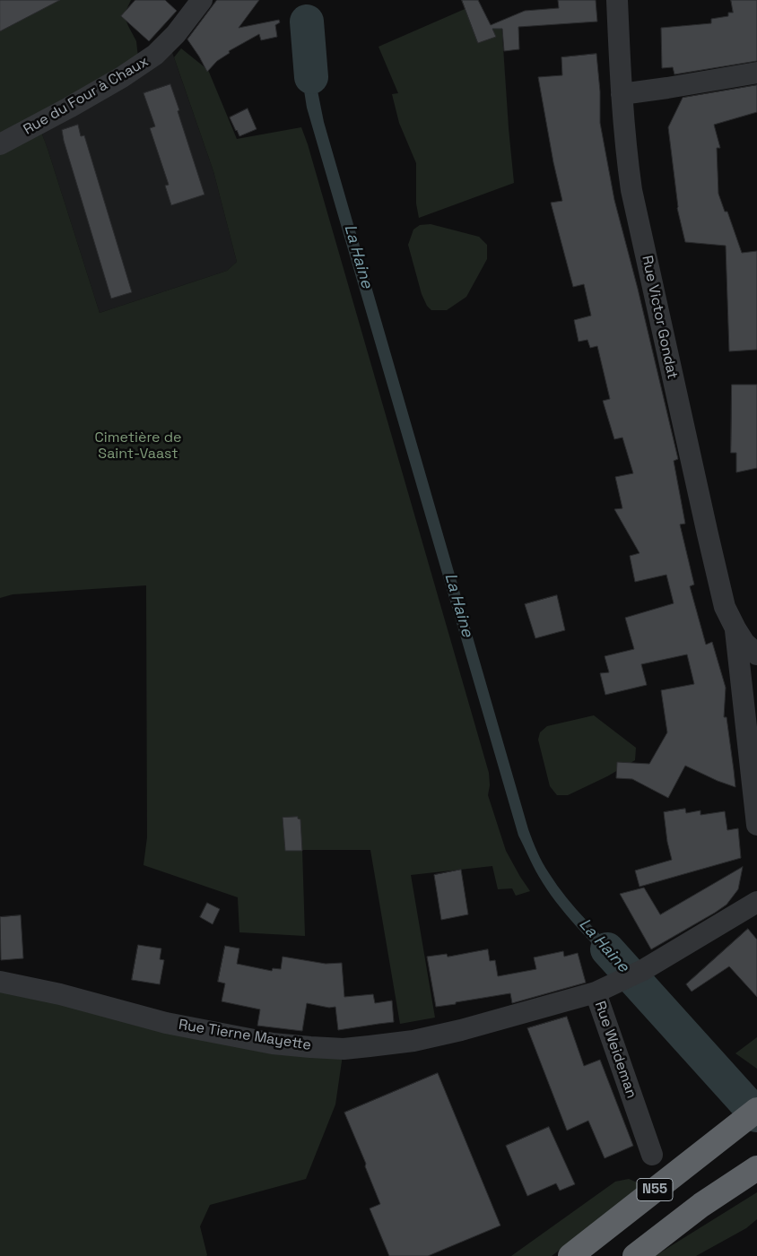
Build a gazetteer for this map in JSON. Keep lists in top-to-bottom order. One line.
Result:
{"streets":{"highway":["N55"],"street":["Rue du Four à Chaux","Rue Victor Gondat","Rue Tierne Mayette","Rue Weideman"]},"crossings":[["Rue Tierne Mayette","Rue Weideman"]],"water":["La Haine"],"parks":["Cimetière de Saint-Vaast"]}
